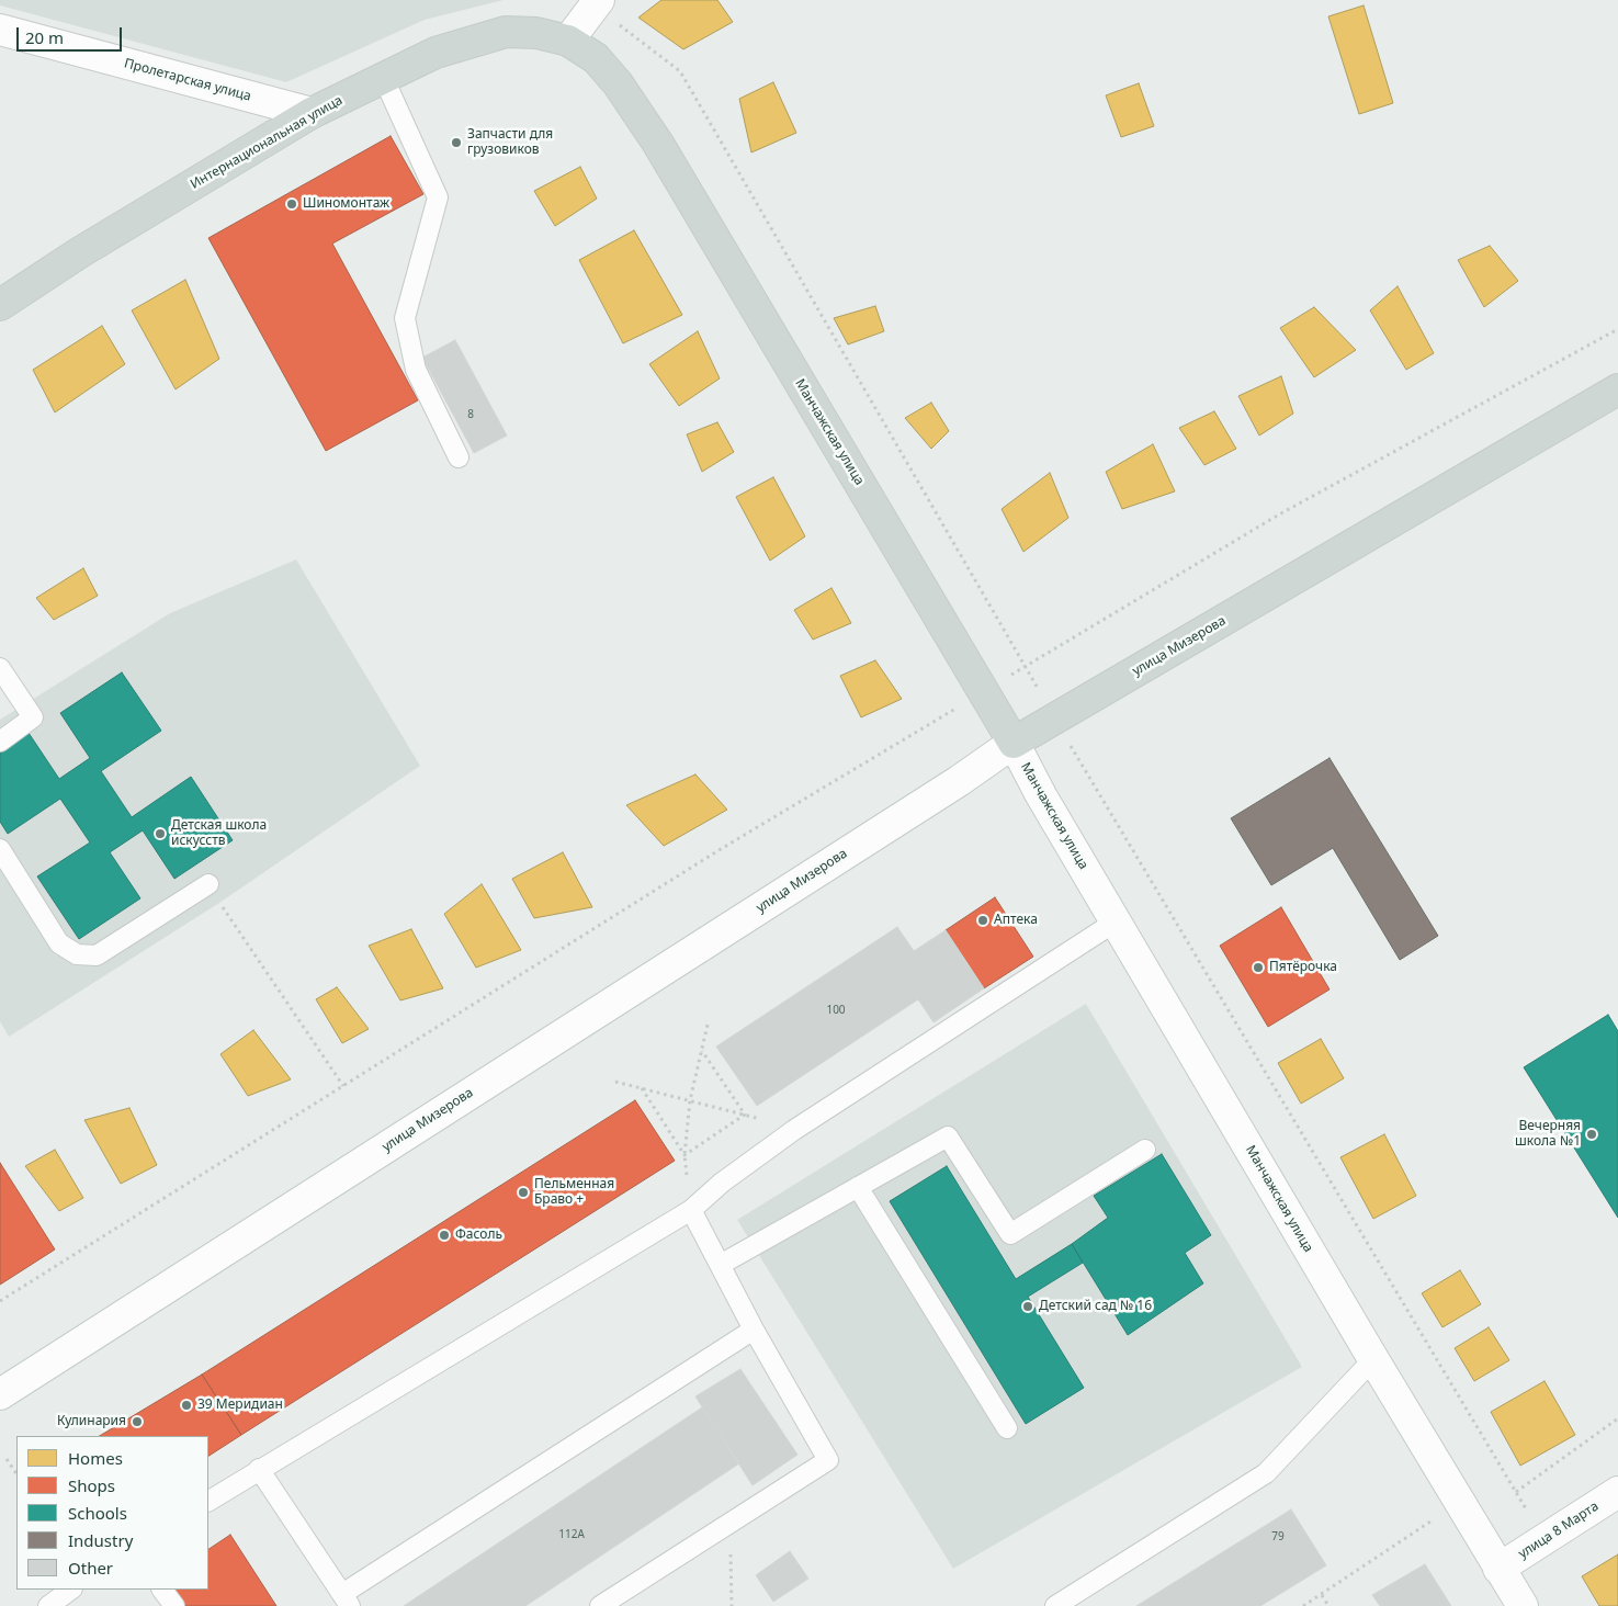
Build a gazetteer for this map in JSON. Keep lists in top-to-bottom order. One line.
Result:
{"streets":{"main road":["Интернациональная улица","Манчажская улица","улица Мизерова"],"street":["Пролетарская улица","улица 8 Марта"]},"crossings":[["Пролетарская улица","Интернациональная улица"],["Интернациональная улица","Манчажская улица"],["Манчажская улица","улица Мизерова"],["Манчажская улица","улица 8 Марта"]],"places":["Запчасти для грузовиков","Шиномонтаж","Детская школа искусств","Аптека","Пятёрочка","Вечерняя школа №1","Пельменная Браво +","Фасоль","Детский сад № 16","39 Меридиан","Кулинария"],"house_numbers":["8","100","112А","79"],"legend":["Homes","Shops","Schools","Industry","Other"],"scale_bar":"20 m"}
